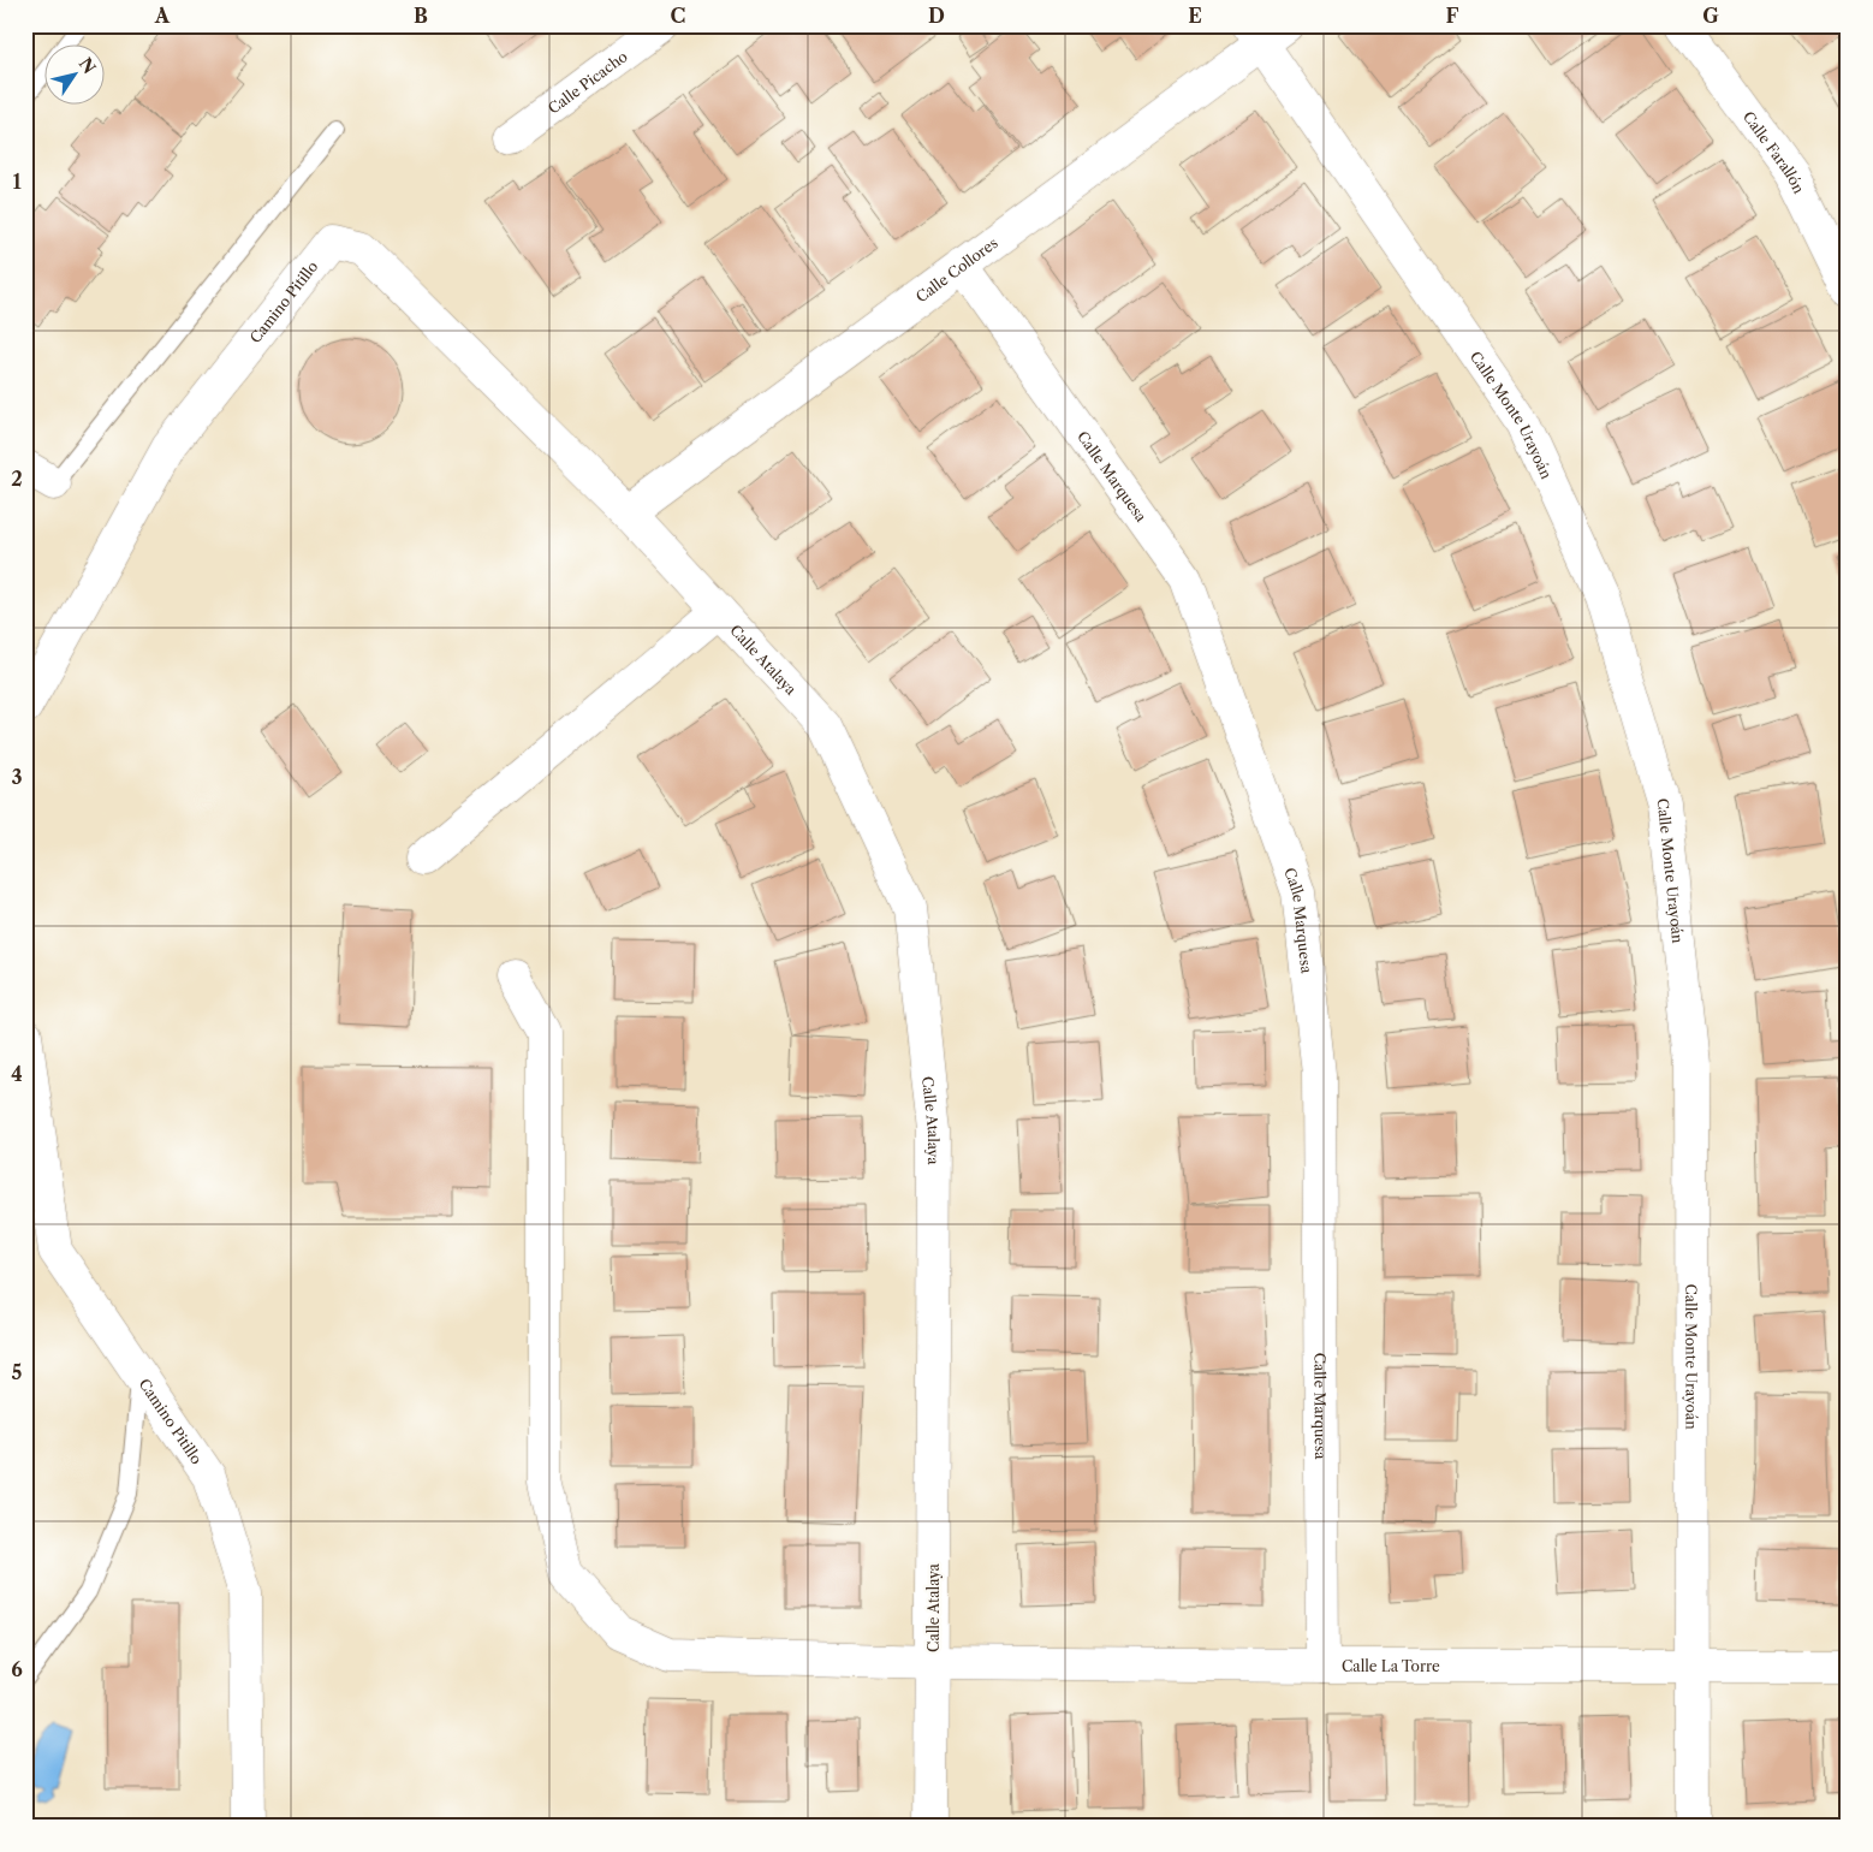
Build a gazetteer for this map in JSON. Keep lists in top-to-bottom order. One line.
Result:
{"streets":{"street":["Calle Picacho","Calle Farallón","Calle Collores","Camino Pitillo","Calle Monte Urayoán","Calle Marquesa","Calle Atalaya","Calle La Torre"]},"crossings":[["Calle Collores","Camino Pitillo"],["Calle Collores","Calle Monte Urayoán"],["Calle Collores","Calle Marquesa"],["Calle Collores","Calle Atalaya"],["Camino Pitillo","Calle Atalaya"],["Calle Monte Urayoán","Calle La Torre"],["Calle Marquesa","Calle La Torre"],["Calle Atalaya","Calle La Torre"]],"north":"top right","grid":{"columns":["A","B","C","D","E","F","G"],"rows":["1","2","3","4","5","6"]}}
